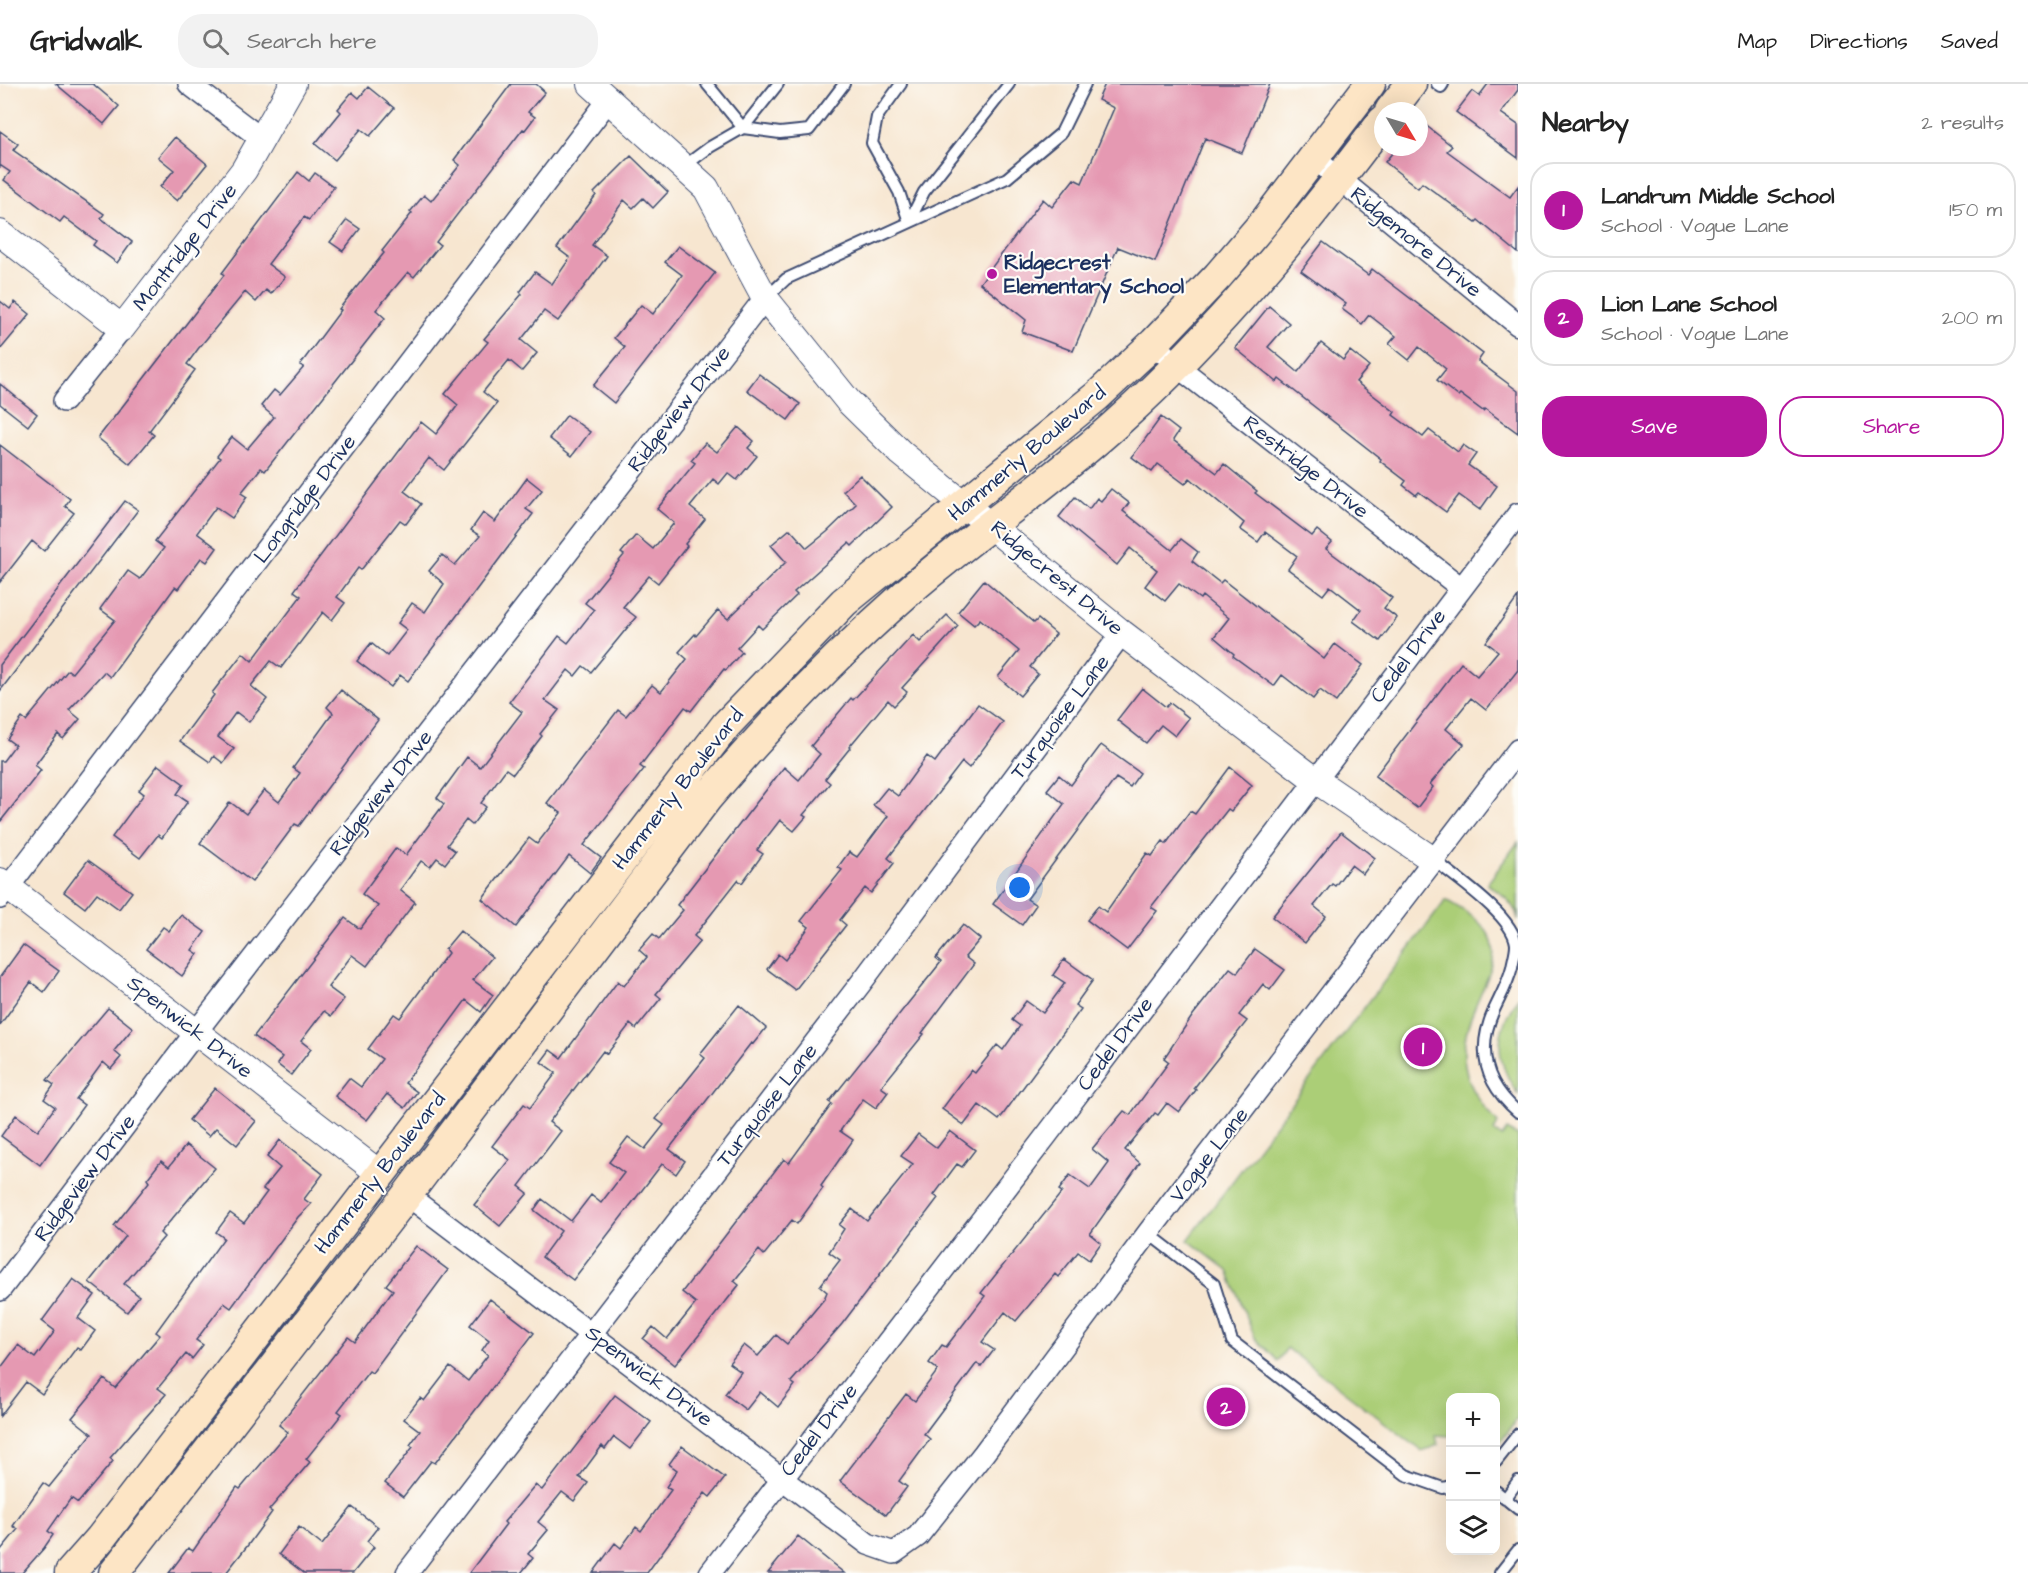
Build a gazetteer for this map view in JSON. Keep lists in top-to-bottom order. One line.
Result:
{"streets":{"main road":["Hammerly Boulevard"],"street":["Ridgemore Drive","Montridge Drive","Ridgeview Drive","Restridge Drive","Longridge Drive","Ridgecrest Drive","Cedel Drive","Turquoise Lane","Spenwick Drive","Vogue Lane"]},"crossings":[["Ridgemore Drive","Hammerly Boulevard"],["Ridgeview Drive","Ridgecrest Drive"],["Ridgeview Drive","Spenwick Drive"],["Hammerly Boulevard","Restridge Drive"],["Hammerly Boulevard","Ridgecrest Drive"],["Hammerly Boulevard","Spenwick Drive"],["Restridge Drive","Cedel Drive"],["Longridge Drive","Ridgecrest Drive"],["Longridge Drive","Spenwick Drive"],["Ridgecrest Drive","Cedel Drive"],["Ridgecrest Drive","Turquoise Lane"],["Ridgecrest Drive","Vogue Lane"],["Cedel Drive","Spenwick Drive"],["Turquoise Lane","Spenwick Drive"],["Spenwick Drive","Vogue Lane"]],"places":["Ridgecrest Elementary School"],"north":"bottom right","page":{"header":"Gridwalk","search":"Search here","nav":["Map","Directions","Saved"],"heading":["Nearby","2 results"],"list":[{"mark":"1","name":"Landrum Middle School","note":"School · Vogue Lane","value":"150 m"},{"mark":"2","name":"Lion Lane School","note":"School · Vogue Lane","value":"200 m"}],"buttons":["Save","Share"],"pins":["1","2"],"map_buttons":["+","−"]}}
